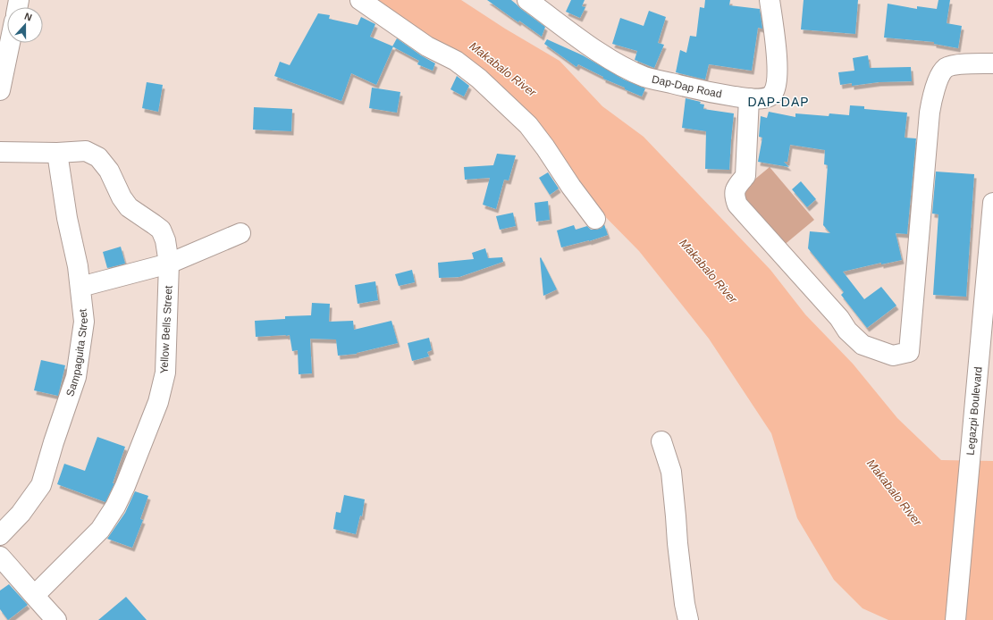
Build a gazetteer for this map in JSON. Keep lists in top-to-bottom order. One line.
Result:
{"streets":{"street":["Dap-Dap Road","Yellow Bells Street","Sampaguita Street","Legazpi Boulevard"]},"crossings":[["Yellow Bells Street","Sampaguita Street"]],"districts":["DAP-DAP"],"water":["Makabalo River"],"north":"top"}
